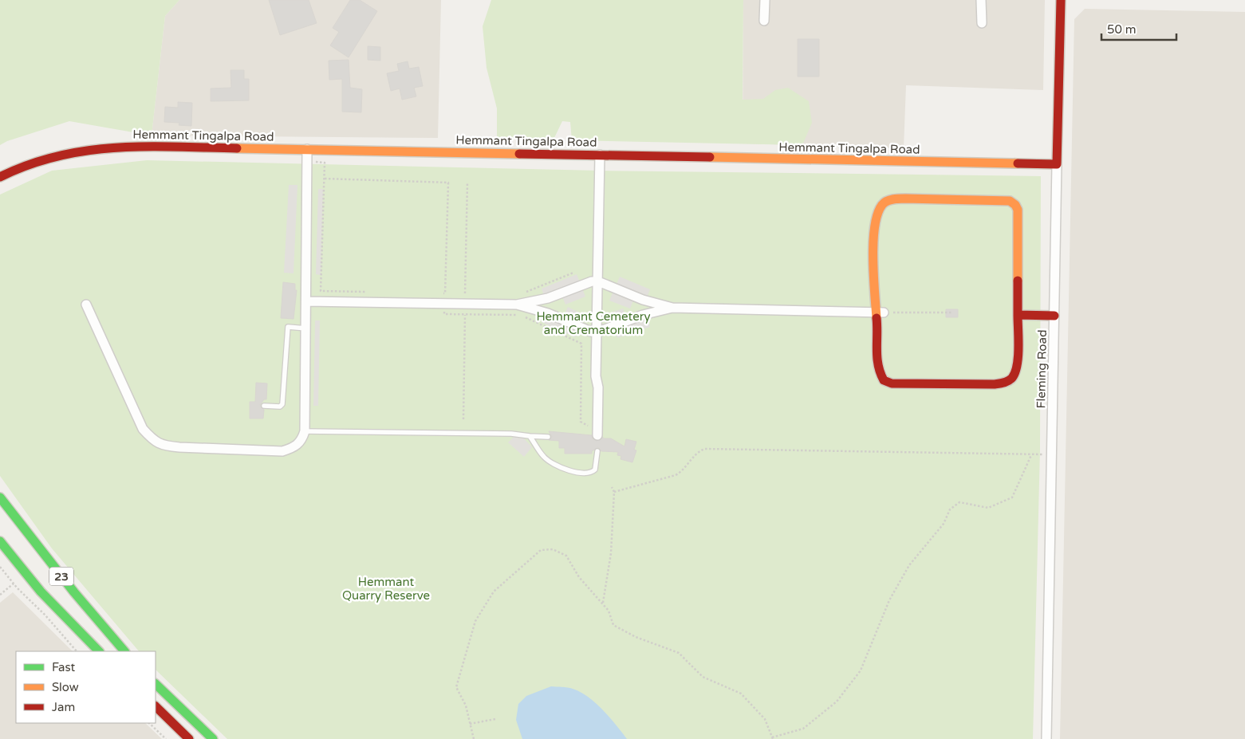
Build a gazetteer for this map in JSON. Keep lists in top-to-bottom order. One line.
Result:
{"streets":{"street":["Hemmant Tingalpa Road","Fleming Road","23"]},"crossings":[["Hemmant Tingalpa Road","Fleming Road"]],"parks":["Hemmant Cemetery and Crematorium","Hemmant Quarry Reserve"],"legend":["Fast","Slow","Jam"],"scale_bar":"50 m"}
